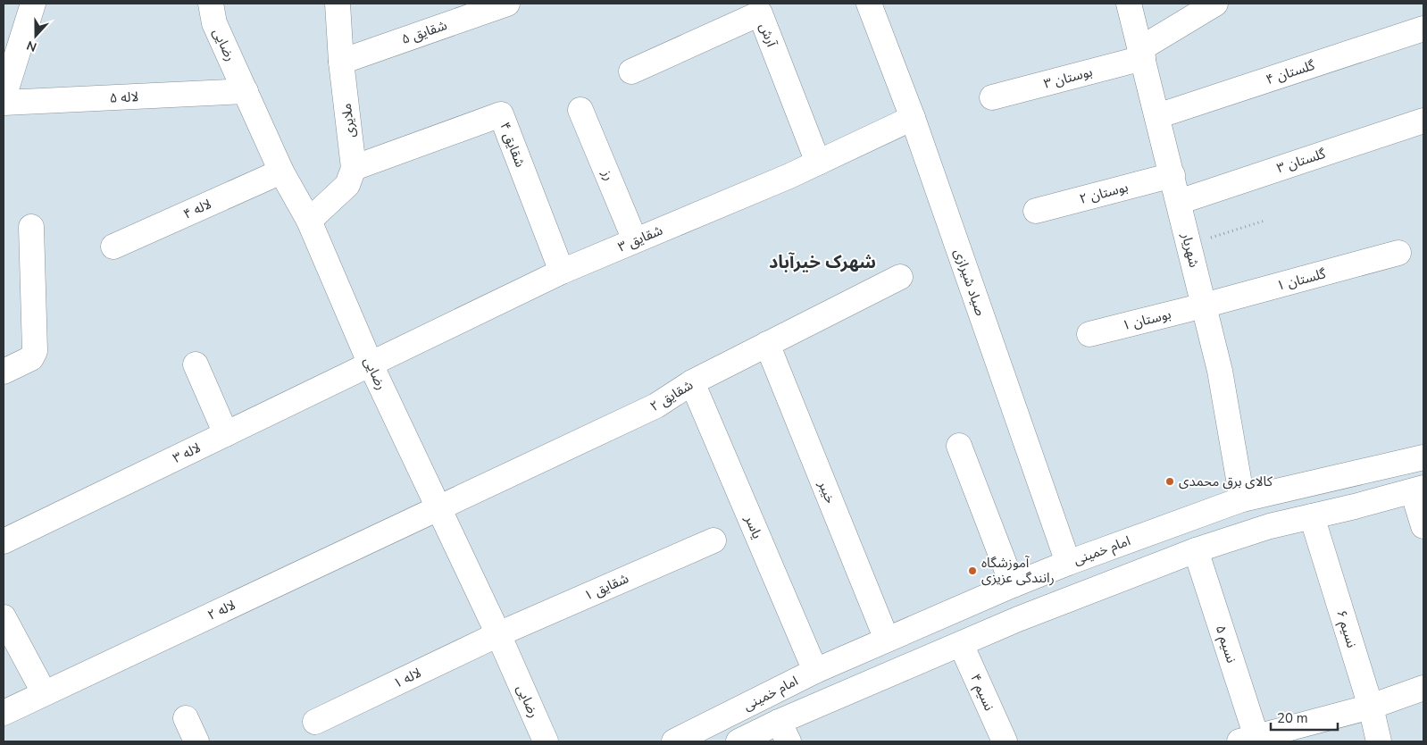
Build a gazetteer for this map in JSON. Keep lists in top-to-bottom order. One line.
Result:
{"streets":{"street":["شقایق ۵","آرش","رضایی","گلستان ۴","بوستان ۳","لاله ۵","ملایری","شقایق ۴","گلستان ۳","رز","بوستان ۲","لاله ۴","شقایق ۳","شهریار","گلستان ۱","صیاد شیرازی","بوستان ۱","شقایق ۲","لاله ۳","خیبر","یاسر","امام خمینی","شقایق ۱","لاله ۲","نسیم ۶","نسیم ۵","لاله ۱","نسیم ۴"]},"crossings":[["شقایق ۵","ملایری"],["آرش","شقایق ۳"],["رضایی","لاله ۵"],["رضایی","لاله ۴"],["رضایی","شقایق ۳"],["رضایی","شقایق ۲"],["رضایی","لاله ۳"],["رضایی","شقایق ۱"],["رضایی","لاله ۲"],["رضایی","لاله ۱"],["گلستان ۴","شهریار"],["بوستان ۳","شهریار"],["ملایری","شقایق ۴"],["شقایق ۴","شقایق ۳"],["گلستان ۳","شهریار"],["رز","شقایق ۳"],["بوستان ۲","شهریار"],["شقایق ۳","صیاد شیرازی"],["شقایق ۳","لاله ۳"],["شهریار","گلستان ۱"],["شهریار","بوستان ۱"],["شهریار","امام خمینی"],["گلستان ۱","بوستان ۱"],["صیاد شیرازی","امام خمینی"],["شقایق ۲","خیبر"],["شقایق ۲","یاسر"],["شقایق ۲","لاله ۲"],["خیبر","امام خمینی"],["یاسر","امام خمینی"],["شقایق ۱","لاله ۱"]],"districts":["شهرک خیرآباد"],"places":["کالای برق محمدی","آموزشگاه رانندگی عزیزی"],"scale_bar":"20 m","north":"bottom"}
